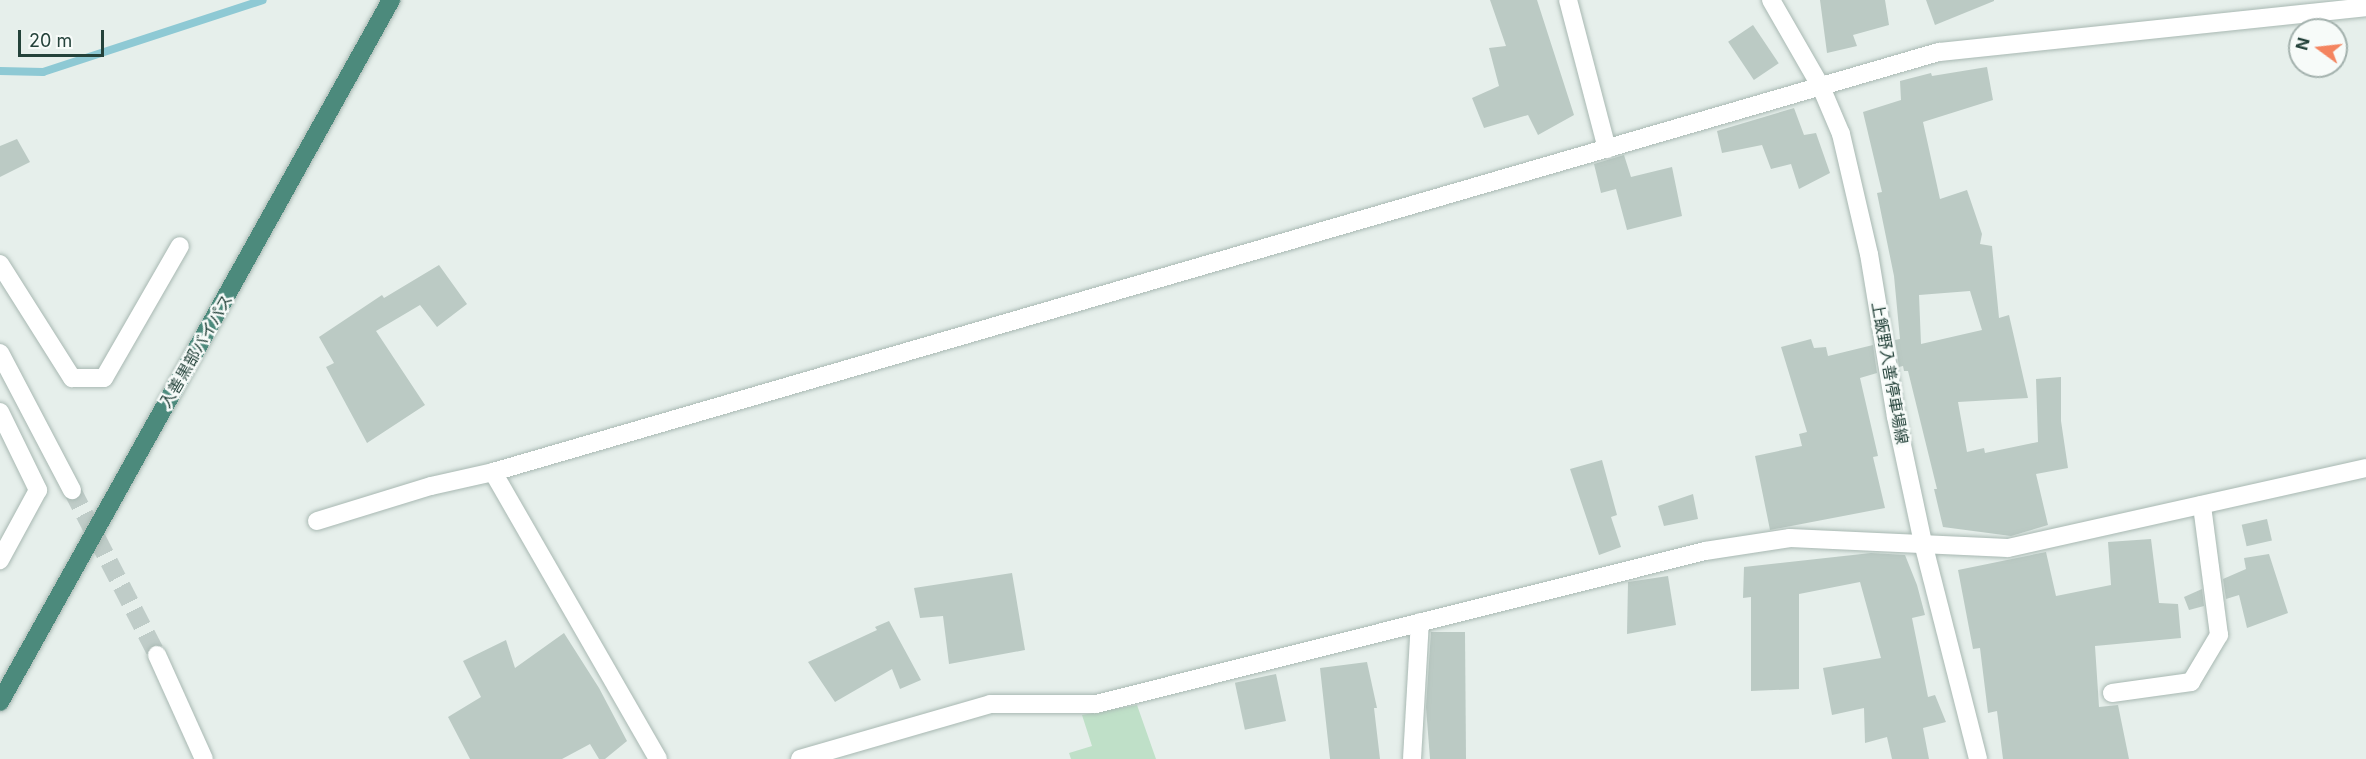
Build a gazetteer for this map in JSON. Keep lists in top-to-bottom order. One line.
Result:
{"streets":{"highway":["入善黒部バイパス"],"street":["上飯野入善停車場線"]},"scale_bar":"20 m","north":"left"}
